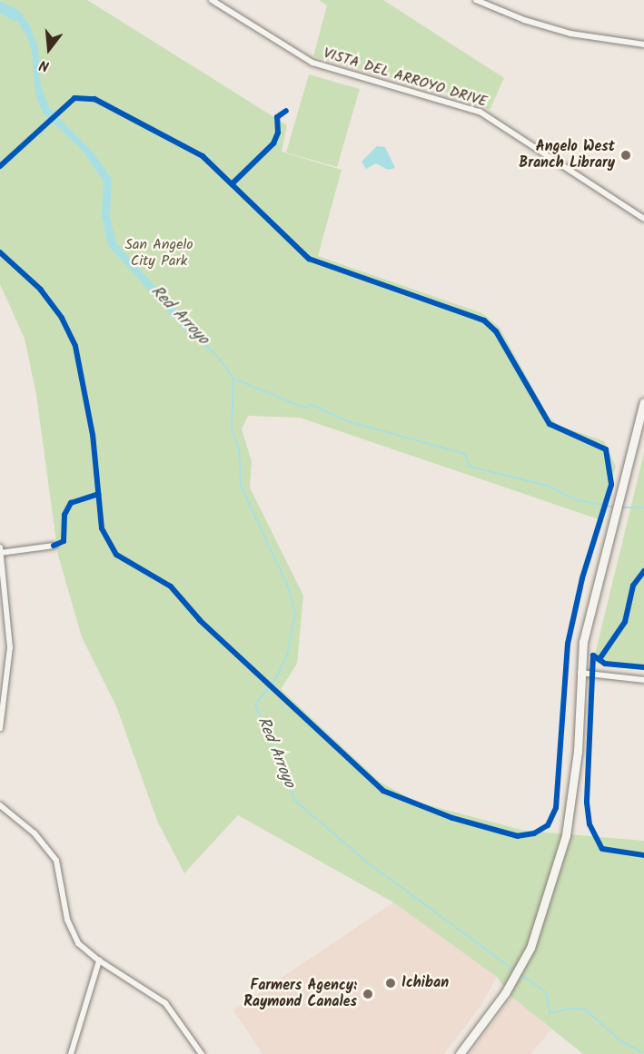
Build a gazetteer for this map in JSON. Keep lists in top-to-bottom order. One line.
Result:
{"streets":{"street":["VISTA DEL ARROYO DRIVE"]},"water":["Red Arroyo"],"parks":["San Angelo City Park"],"places":["Angelo West Branch Library","Ichiban","Farmers Agency: Raymond Canales"],"north":"bottom"}
